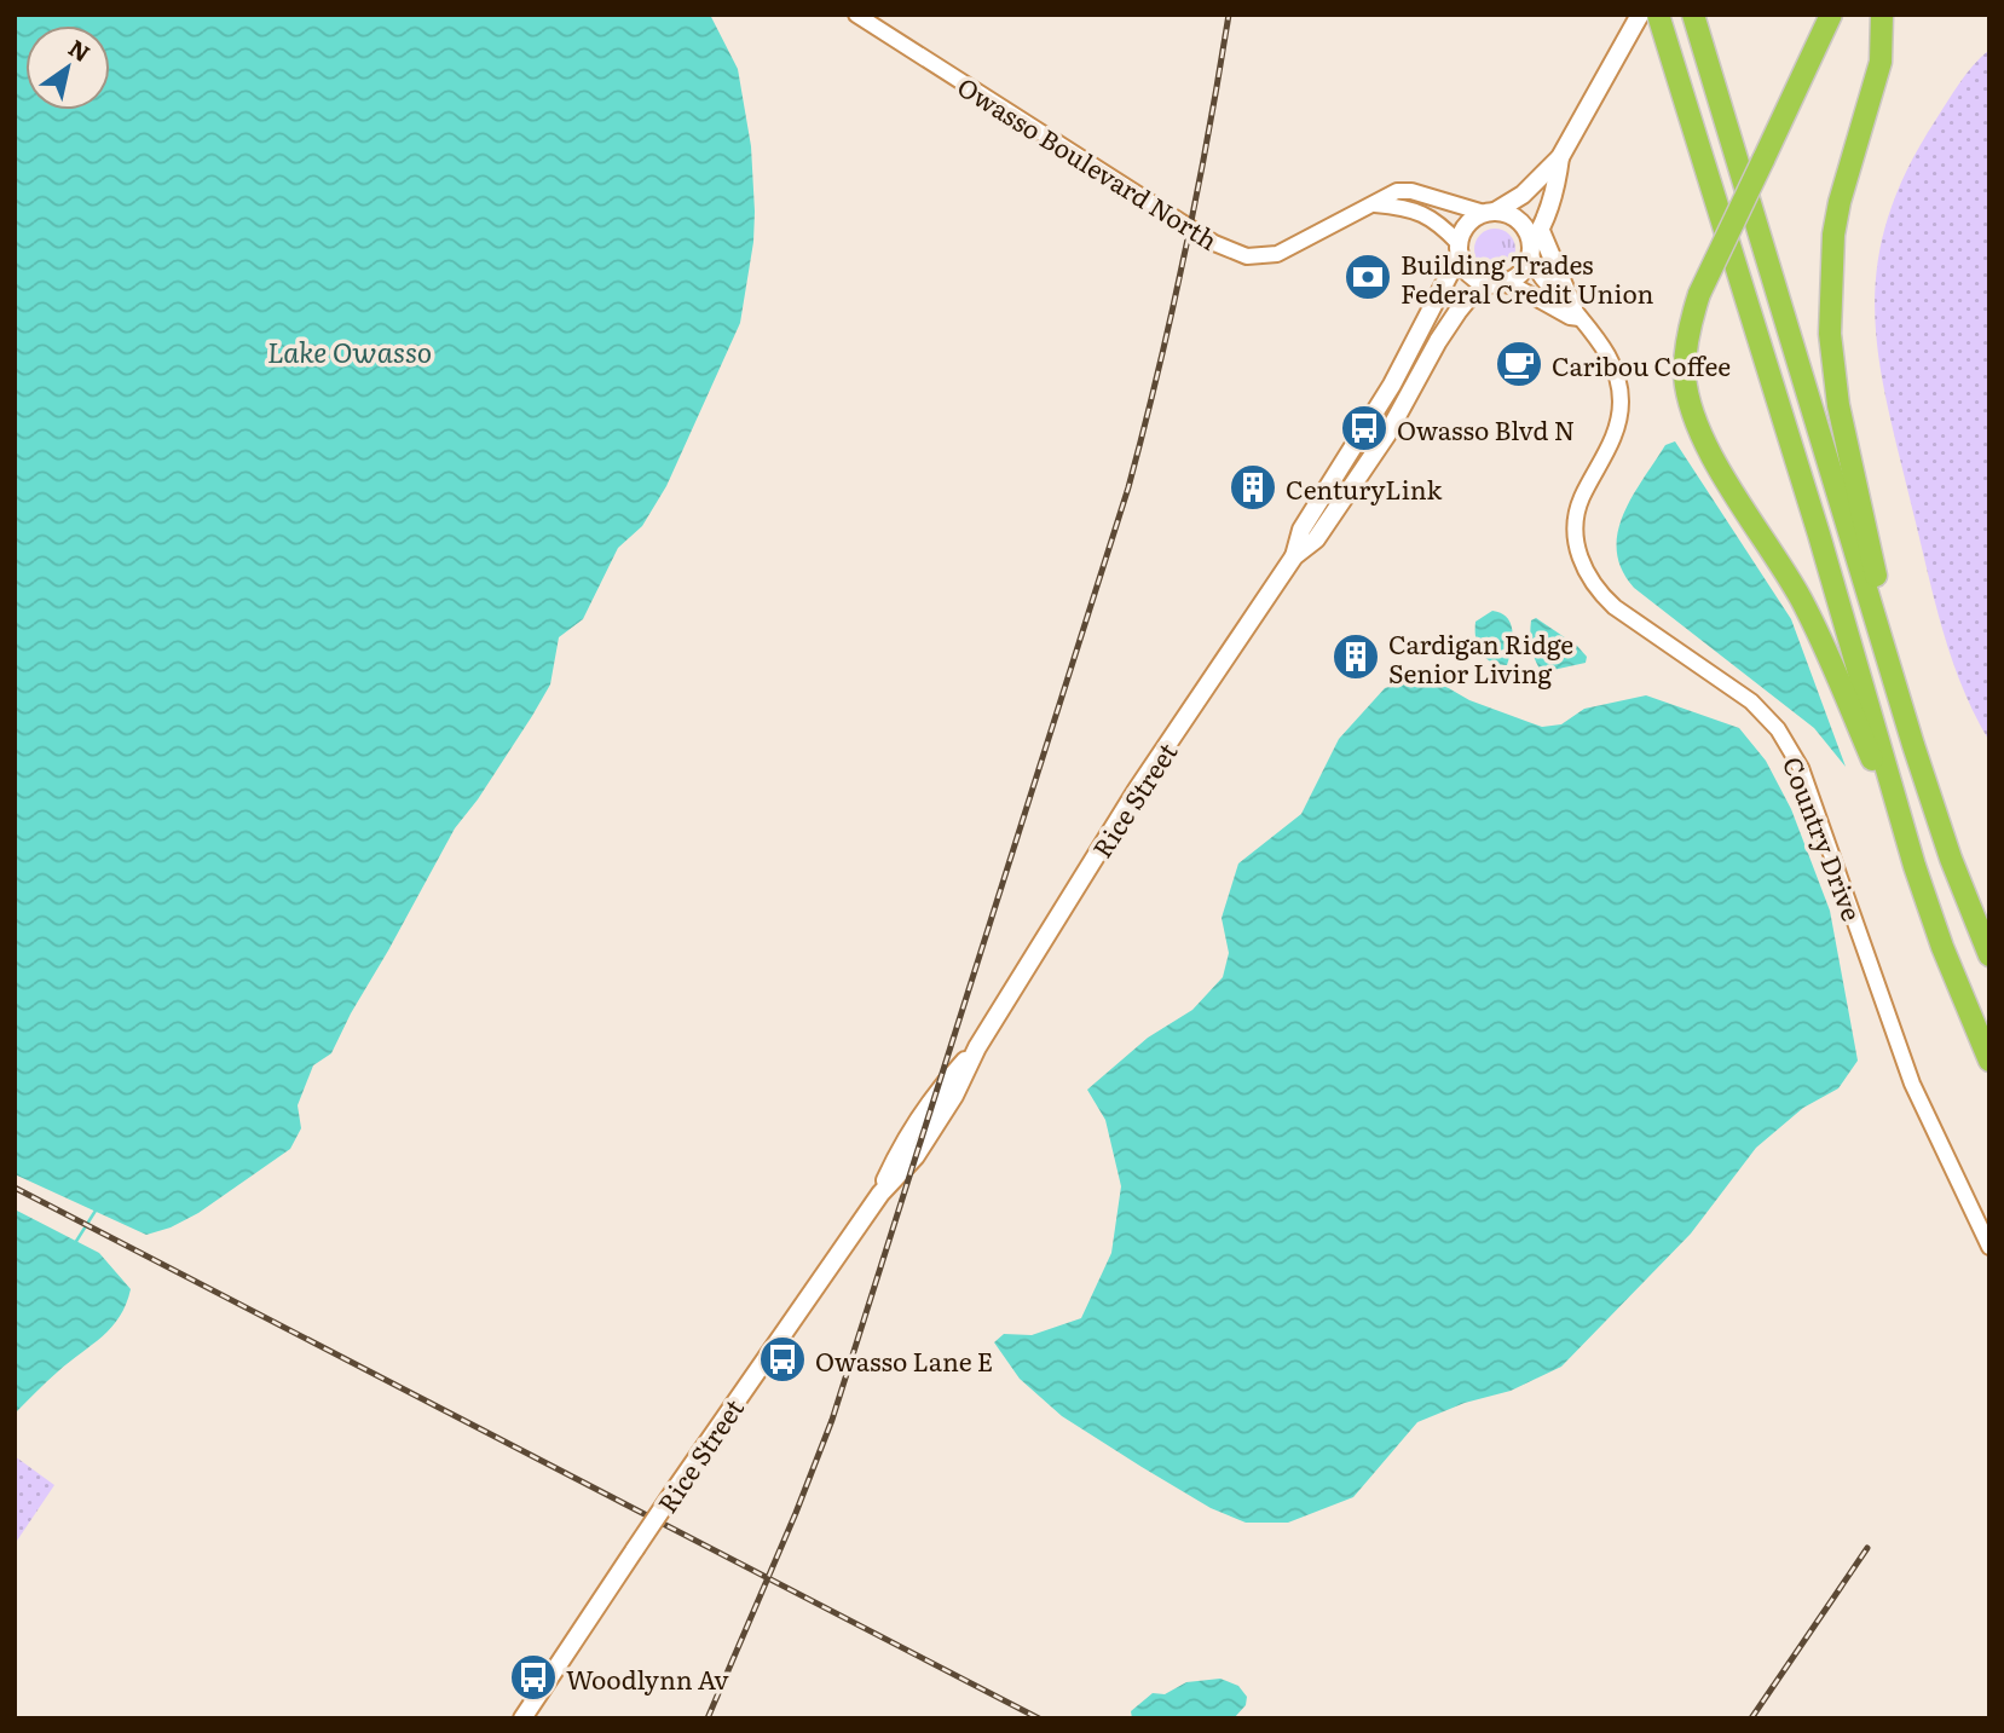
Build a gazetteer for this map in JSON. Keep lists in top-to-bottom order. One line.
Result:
{"streets":{"main road":["Rice Street"],"street":["Owasso Boulevard North","Country Drive"]},"crossings":[["Owasso Boulevard North","Rice Street"],["Owasso Boulevard North","Country Drive"],["Rice Street","Country Drive"]],"water":["Lake Owasso"],"places":{"bank":["Building Trades Federal Credit Union"],"cafe":["Caribou Coffee"],"bus stop":["Owasso Blvd N","Owasso Lane E","Woodlynn Av"],"building":["CenturyLink","Cardigan Ridge Senior Living"]},"north":"top right"}
